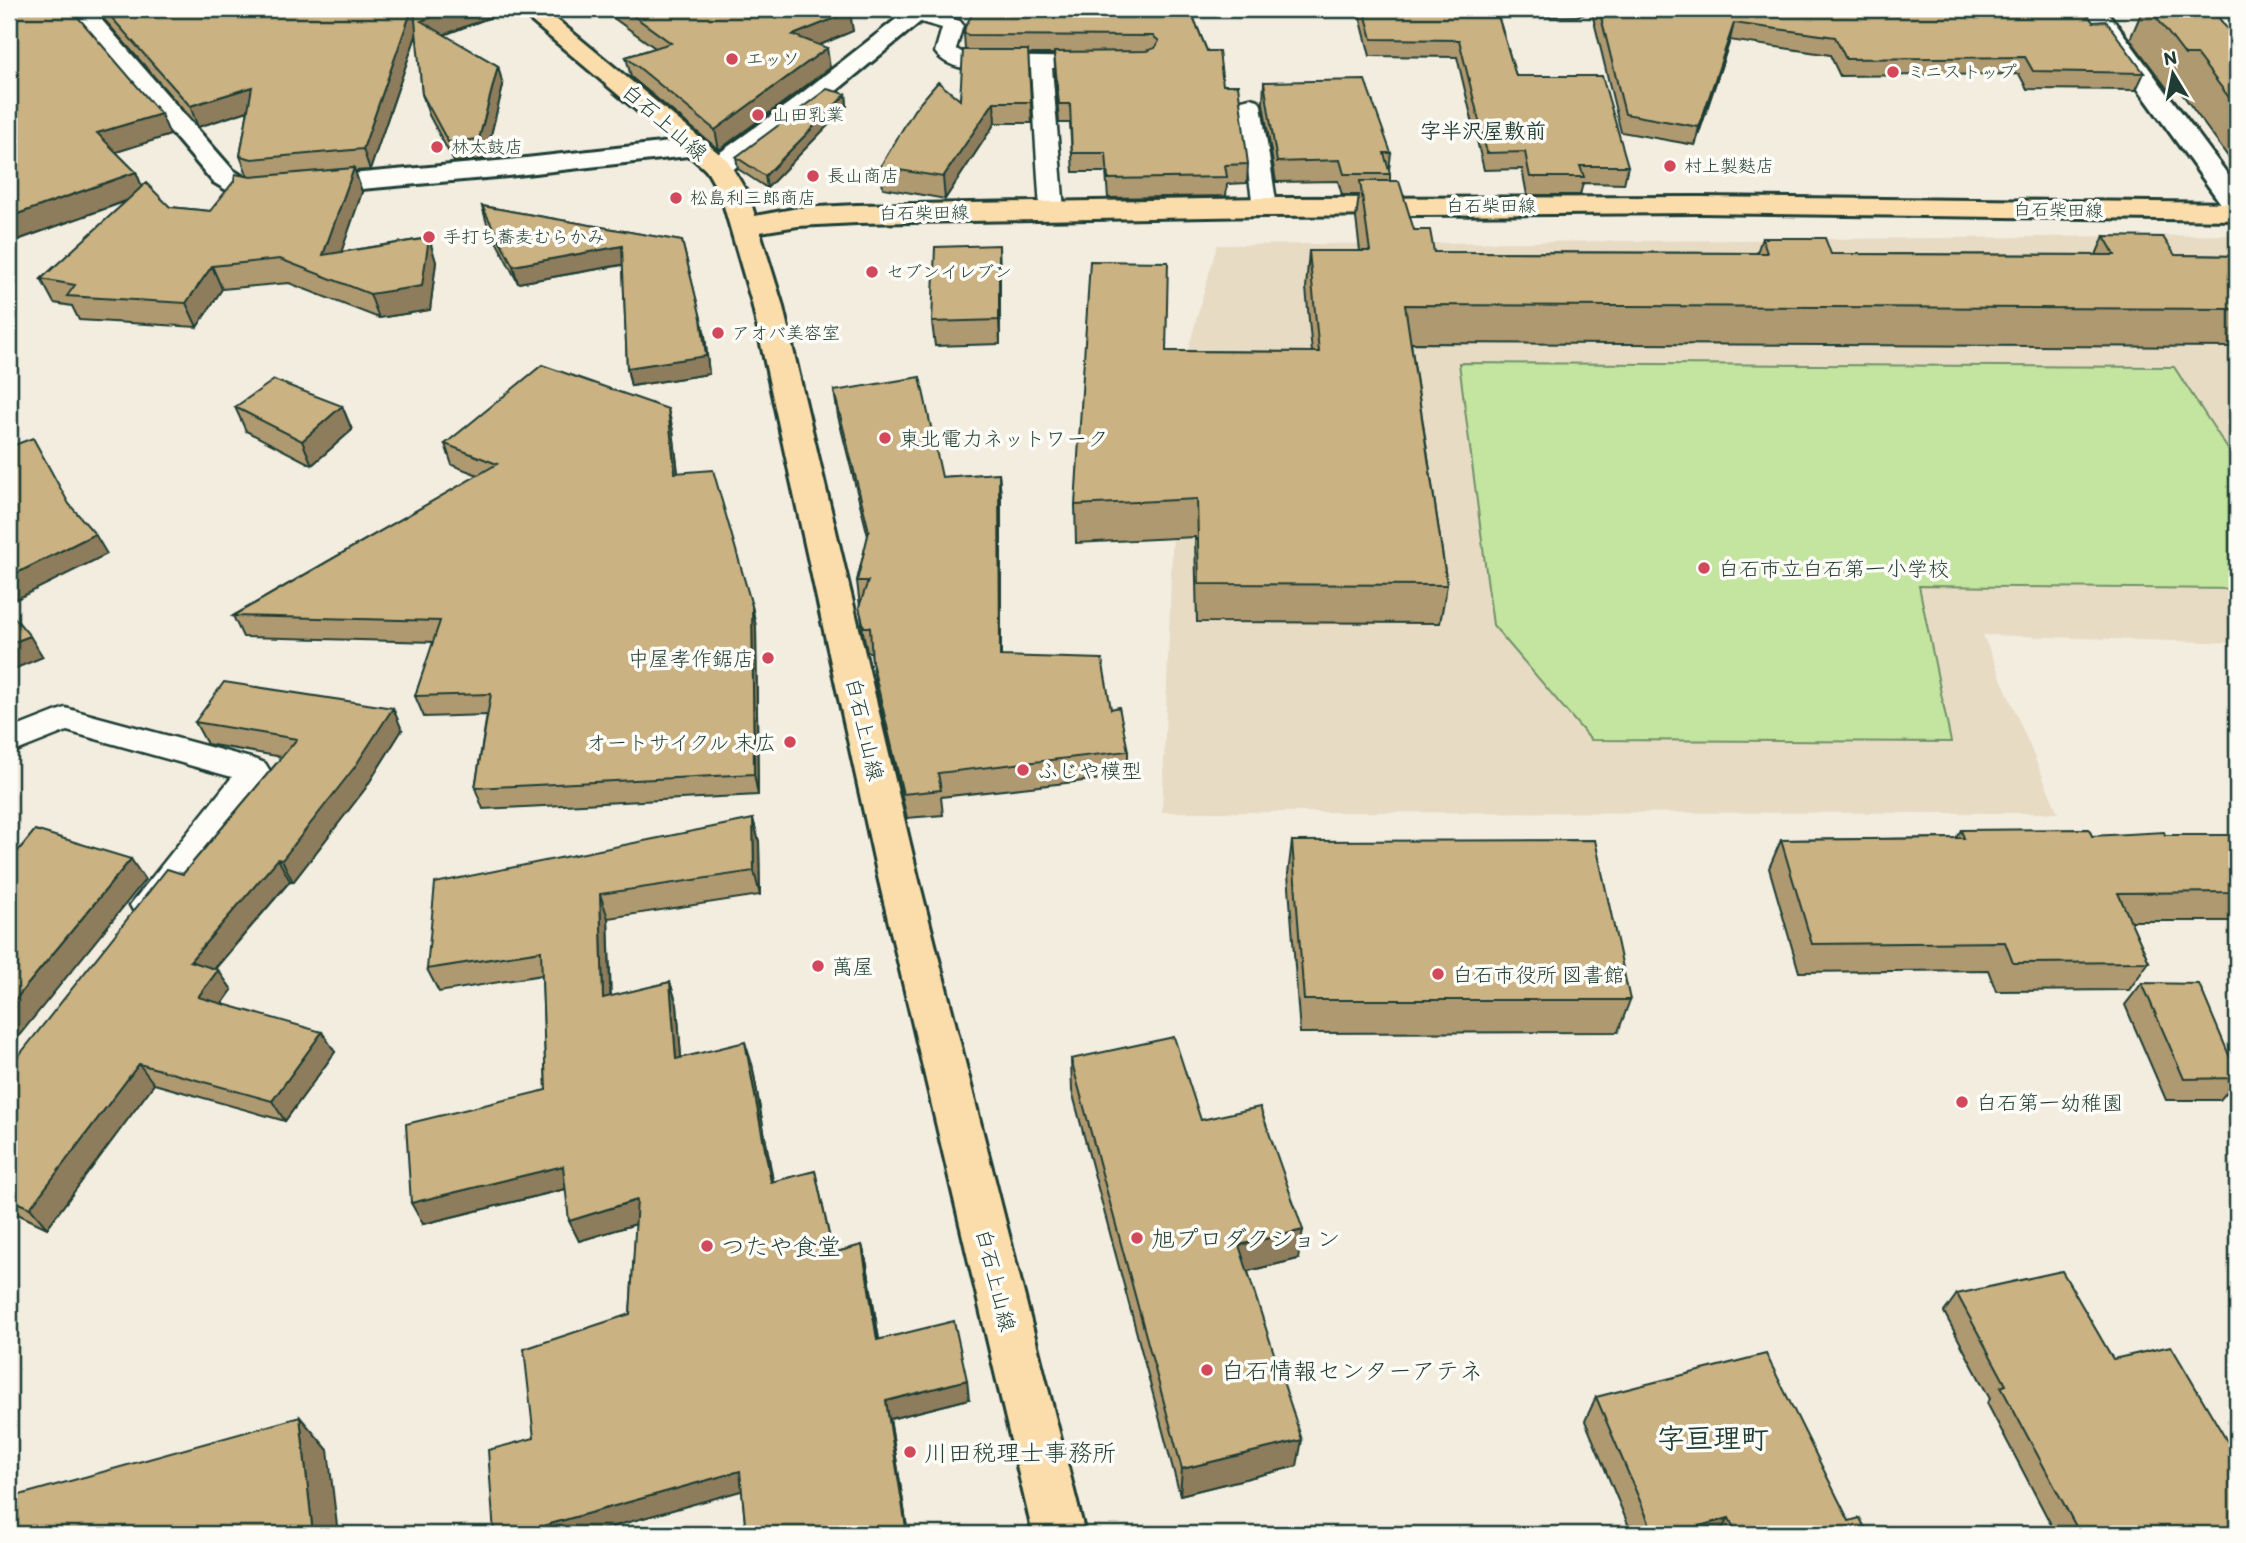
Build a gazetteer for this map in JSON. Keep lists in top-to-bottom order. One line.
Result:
{"streets":{"main road":["白石上山線","白石柴田線"]},"crossings":[["白石上山線","白石柴田線"]],"districts":["字半沢屋敷前","字亘理町"],"places":["エッソ","ミニストップ","山田乳業","林太鼓店","村上製麩店","長山商店","松島利三郎商店","手打ち蕎麦むらかみ","セブンイレブン","アオバ美容室","東北電力ネットワーク","白石市立白石第一小学校","中屋孝作鋸店","オートサイクル 末広","ふじや模型","萬屋","白石市役所 図書館","白石第一幼稚園","旭プロダクション","つたや食堂","白石情報センターアテネ","川田税理士事務所"],"north":"top"}
